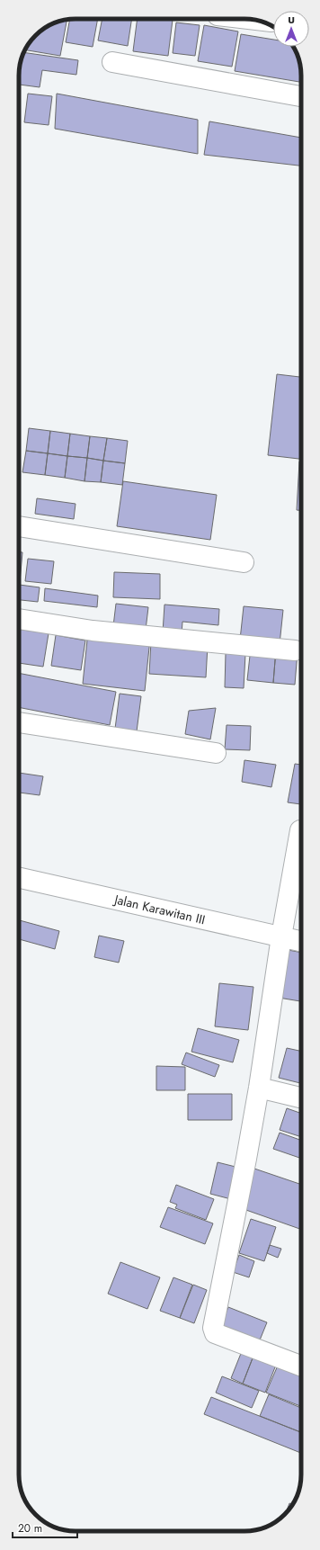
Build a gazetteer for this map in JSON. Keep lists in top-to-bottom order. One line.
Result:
{"streets":{"street":["Jalan Karawitan III"]},"scale_bar":"20 m","north":"top"}
